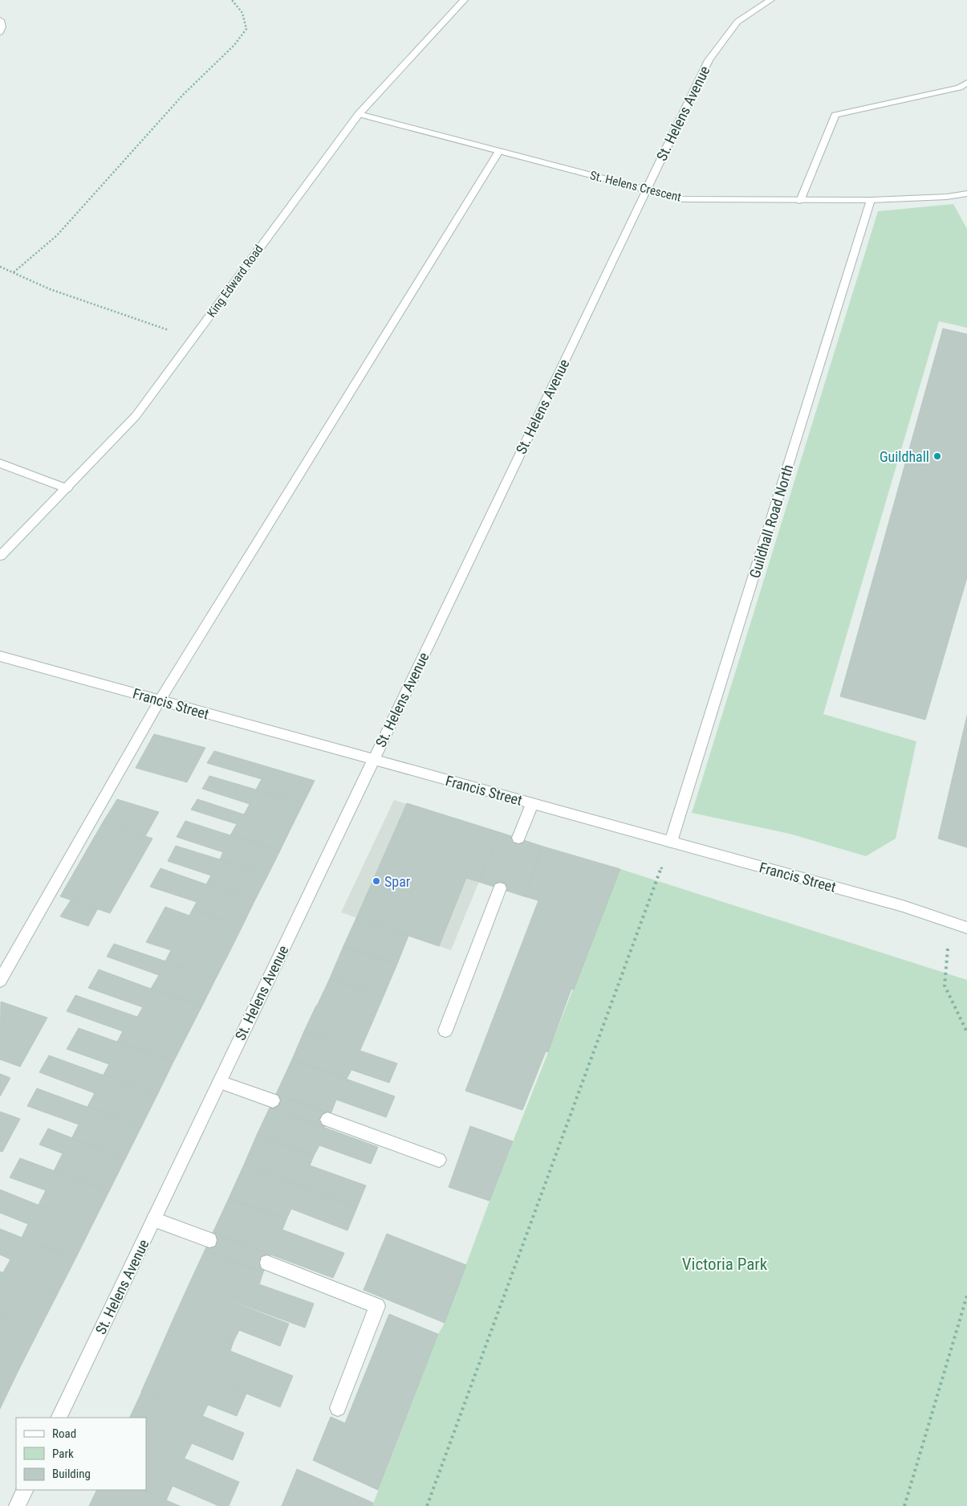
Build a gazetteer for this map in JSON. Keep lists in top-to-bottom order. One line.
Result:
{"streets":{"street":["St. Helens Avenue","St. Helens Crescent","King Edward Road","Guildhall Road North","Francis Street"]},"crossings":[["St. Helens Avenue","St. Helens Crescent"],["St. Helens Avenue","Francis Street"],["St. Helens Crescent","King Edward Road"],["St. Helens Crescent","Guildhall Road North"],["Guildhall Road North","Francis Street"]],"parks":["Victoria Park"],"places":["Guildhall","Spar"],"legend":["Road","Park","Building"]}
